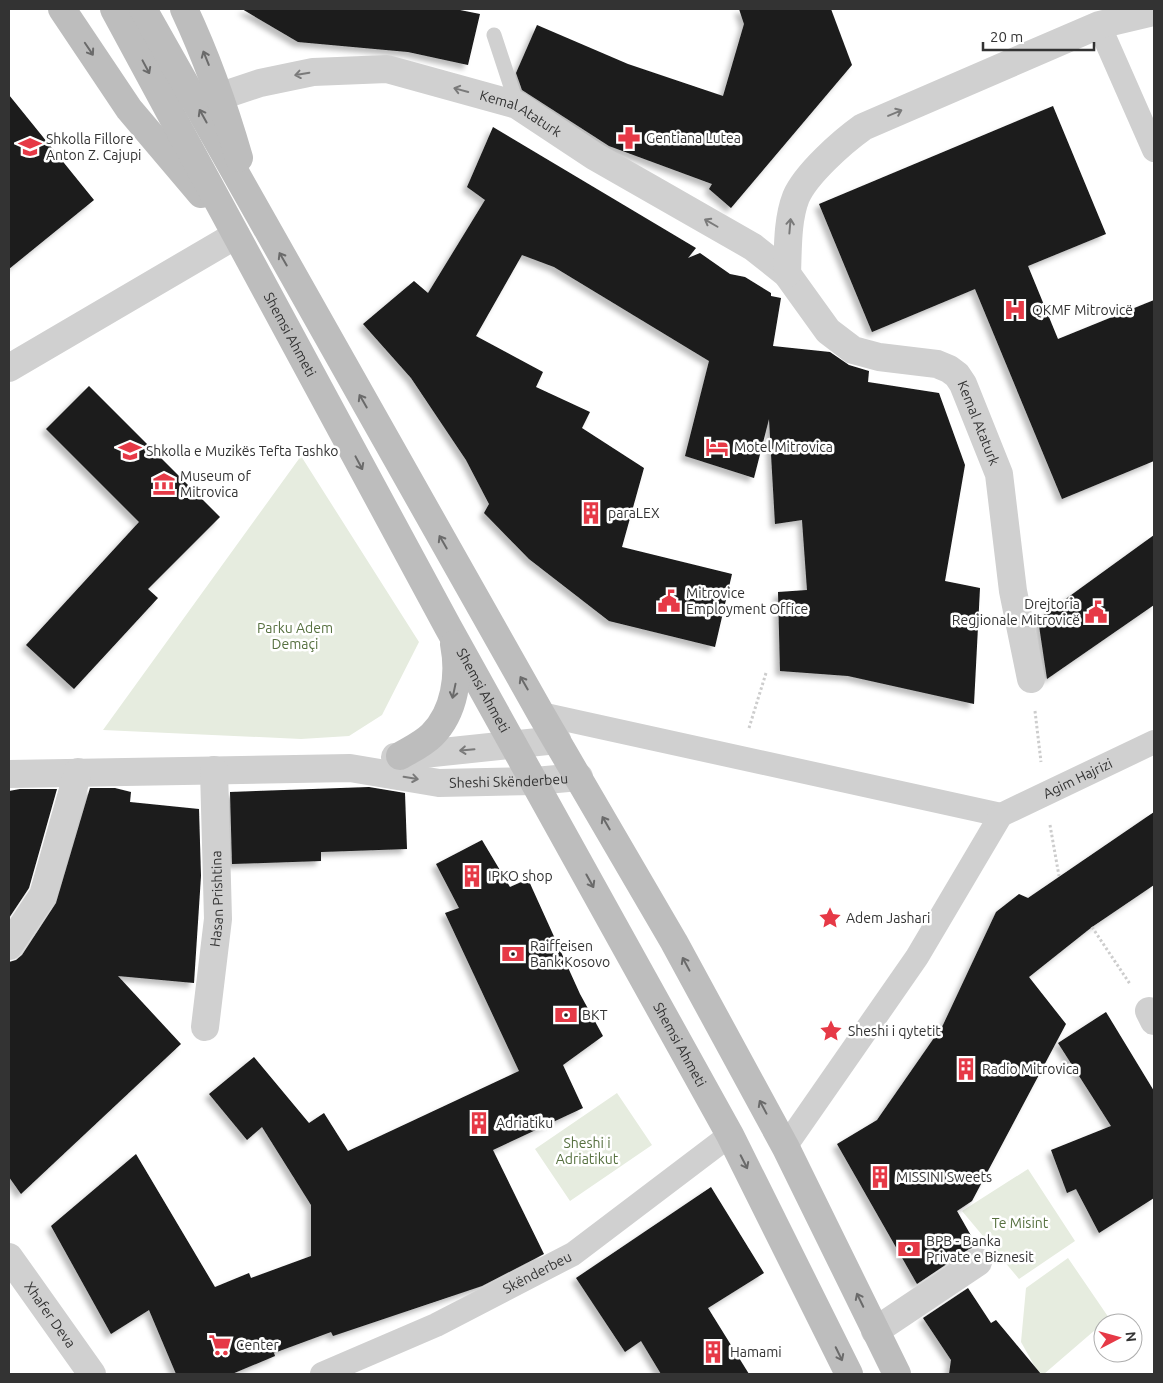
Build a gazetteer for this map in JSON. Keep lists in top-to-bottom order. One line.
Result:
{"streets":{"main road":["Shemsi Ahmeti"],"street":["Kemal Ataturk","Agim Hajrizi","Sheshi Skënderbeu","Hasan Prishtina","Skënderbeu","Xhafer Deva"]},"crossings":[["Shemsi Ahmeti","Sheshi Skënderbeu"],["Shemsi Ahmeti","Skënderbeu"]],"one_way":["Kemal Ataturk"],"parks":["Parku Adem Demaçi","Sheshi i Adriatikut","Te Misint"],"places":{"pharmacy":["Gentiana Lutea"],"school or university":["Shkolla Fillore Anton Z. Cajupi","Shkolla e Muzikës Tefta Tashko"],"hospital":["QKMF Mitrovicë"],"hotel":["Motel Mitrovica"],"museum":["Museum of Mitrovica"],"building":["paraLEX","IPKO shop","Radio Mitrovica","Adriatiku","MISSINI Sweets","Hamami"],"public building":["Mitrovice Employment Office","Drejtoria Regjionale Mitrovicë"],"place":["Adem Jashari","Sheshi i qytetit"],"bank":["Raiffeisen Bank Kosovo","BKT","BPB - Banka Private e Biznesit"],"supermarket":["Center"]},"scale_bar":"20 m","north":"right"}
